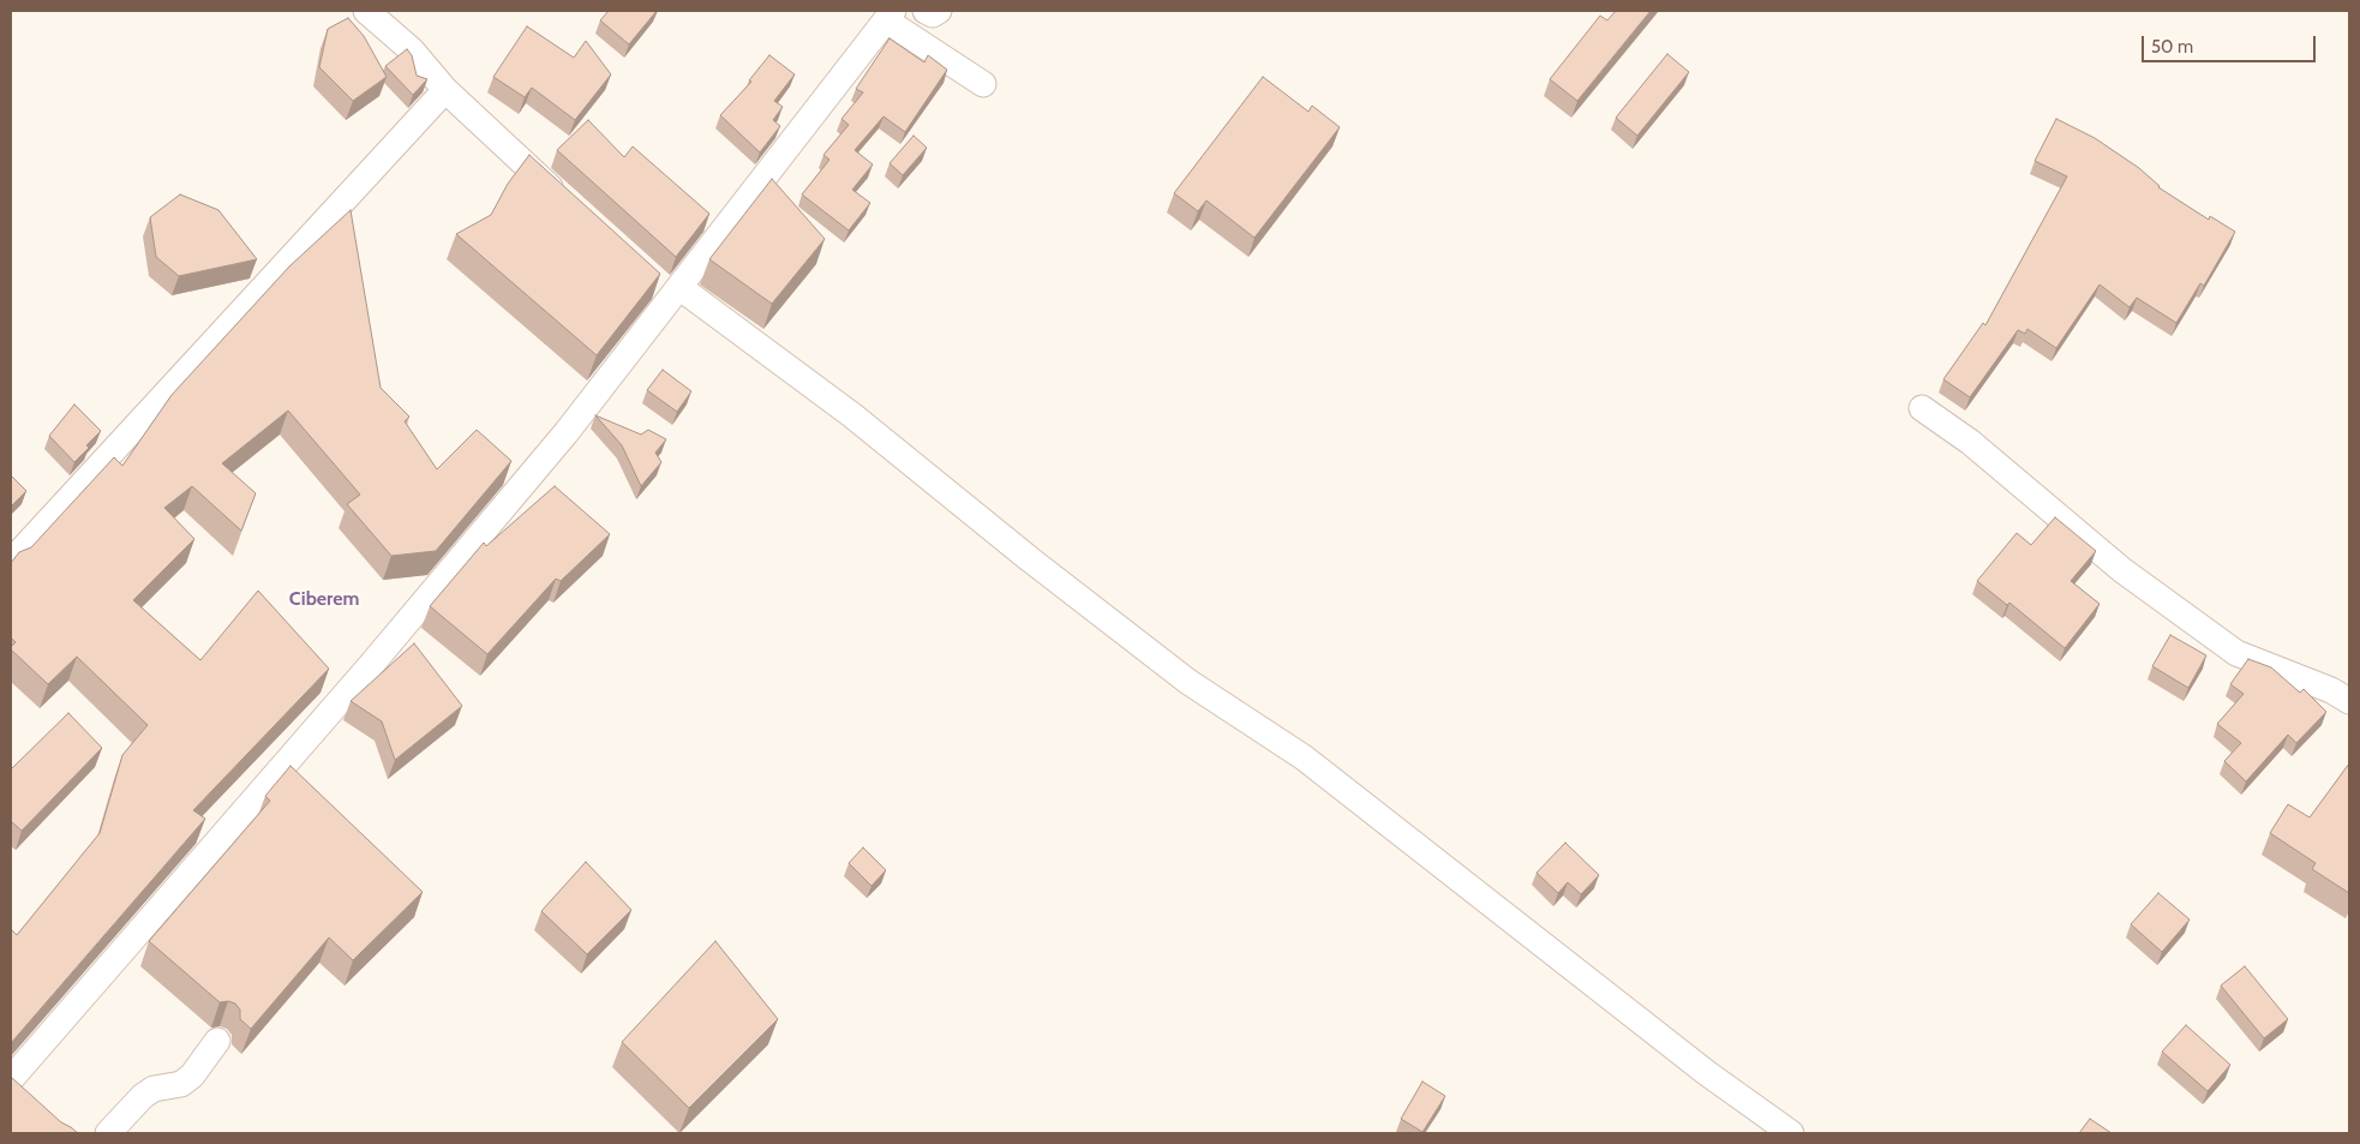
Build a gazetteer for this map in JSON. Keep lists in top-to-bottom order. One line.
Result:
{"districts":["Ciberem"],"scale_bar":"50 m"}
